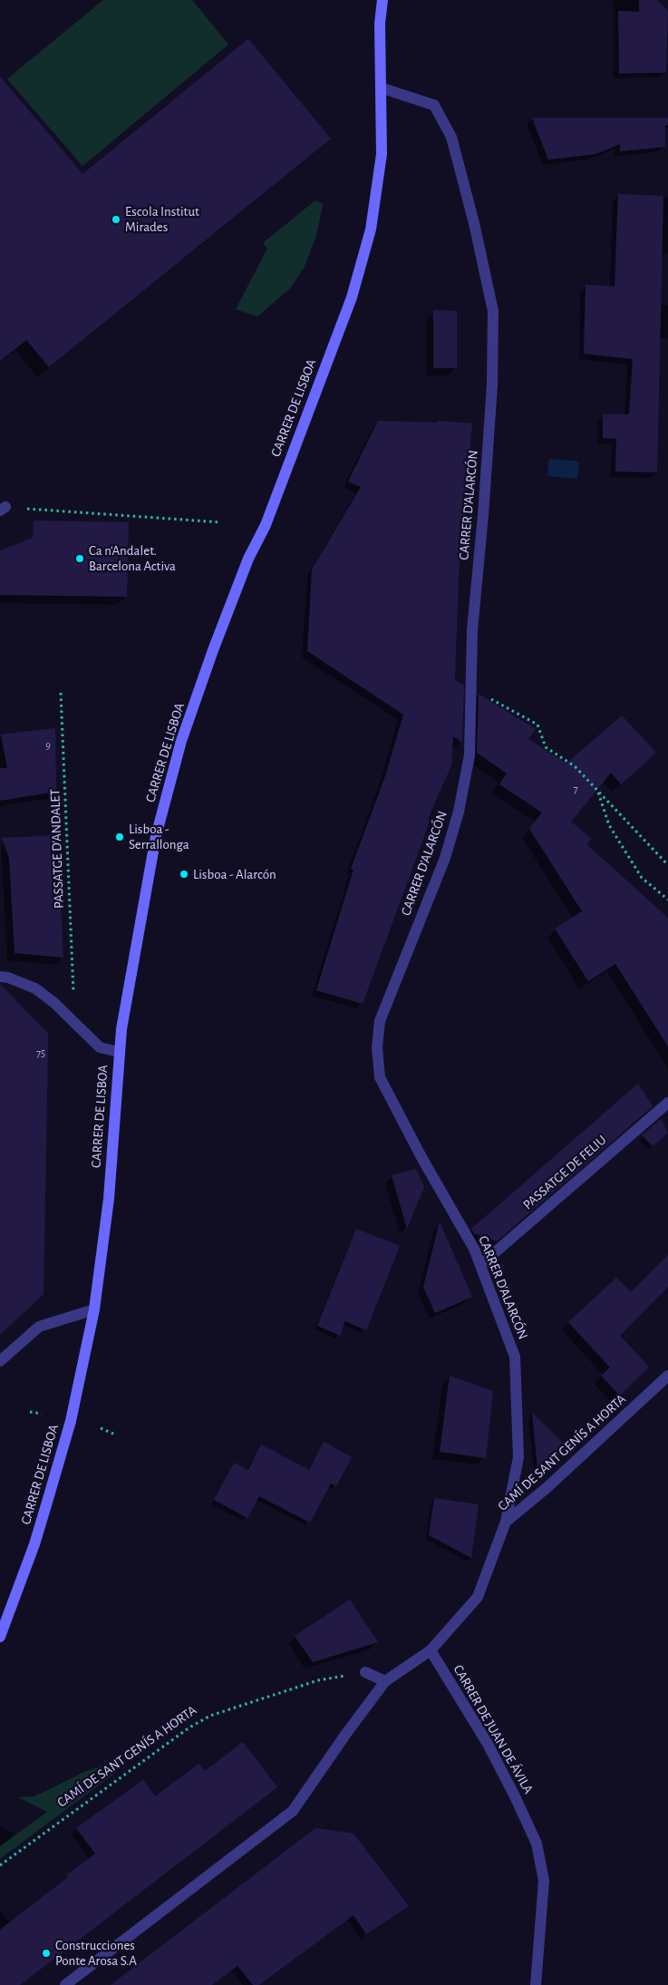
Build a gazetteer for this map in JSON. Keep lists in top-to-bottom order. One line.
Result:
{"streets":{"street":["CARRER DE LISBOA","CARRER D'ALARCÓN","PASSATGE DE FELIU","CAMÍ DE SANT GENÍS A HORTA","CARRER DE JUAN DE ÁVILA"],"path":["PASSATGE D'ANDALET"]},"crossings":[["CARRER DE LISBOA","CARRER D'ALARCÓN"],["CARRER D'ALARCÓN","PASSATGE DE FELIU"],["CARRER D'ALARCÓN","CAMÍ DE SANT GENÍS A HORTA"],["CAMÍ DE SANT GENÍS A HORTA","CARRER DE JUAN DE ÁVILA"]],"places":["Escola Institut Mirades","Ca n'Andalet. Barcelona Activa","Lisboa - Serrallonga","Lisboa - Alarcón","Construcciones Ponte Arosa S.A"],"house_numbers":["9","7","75"]}
